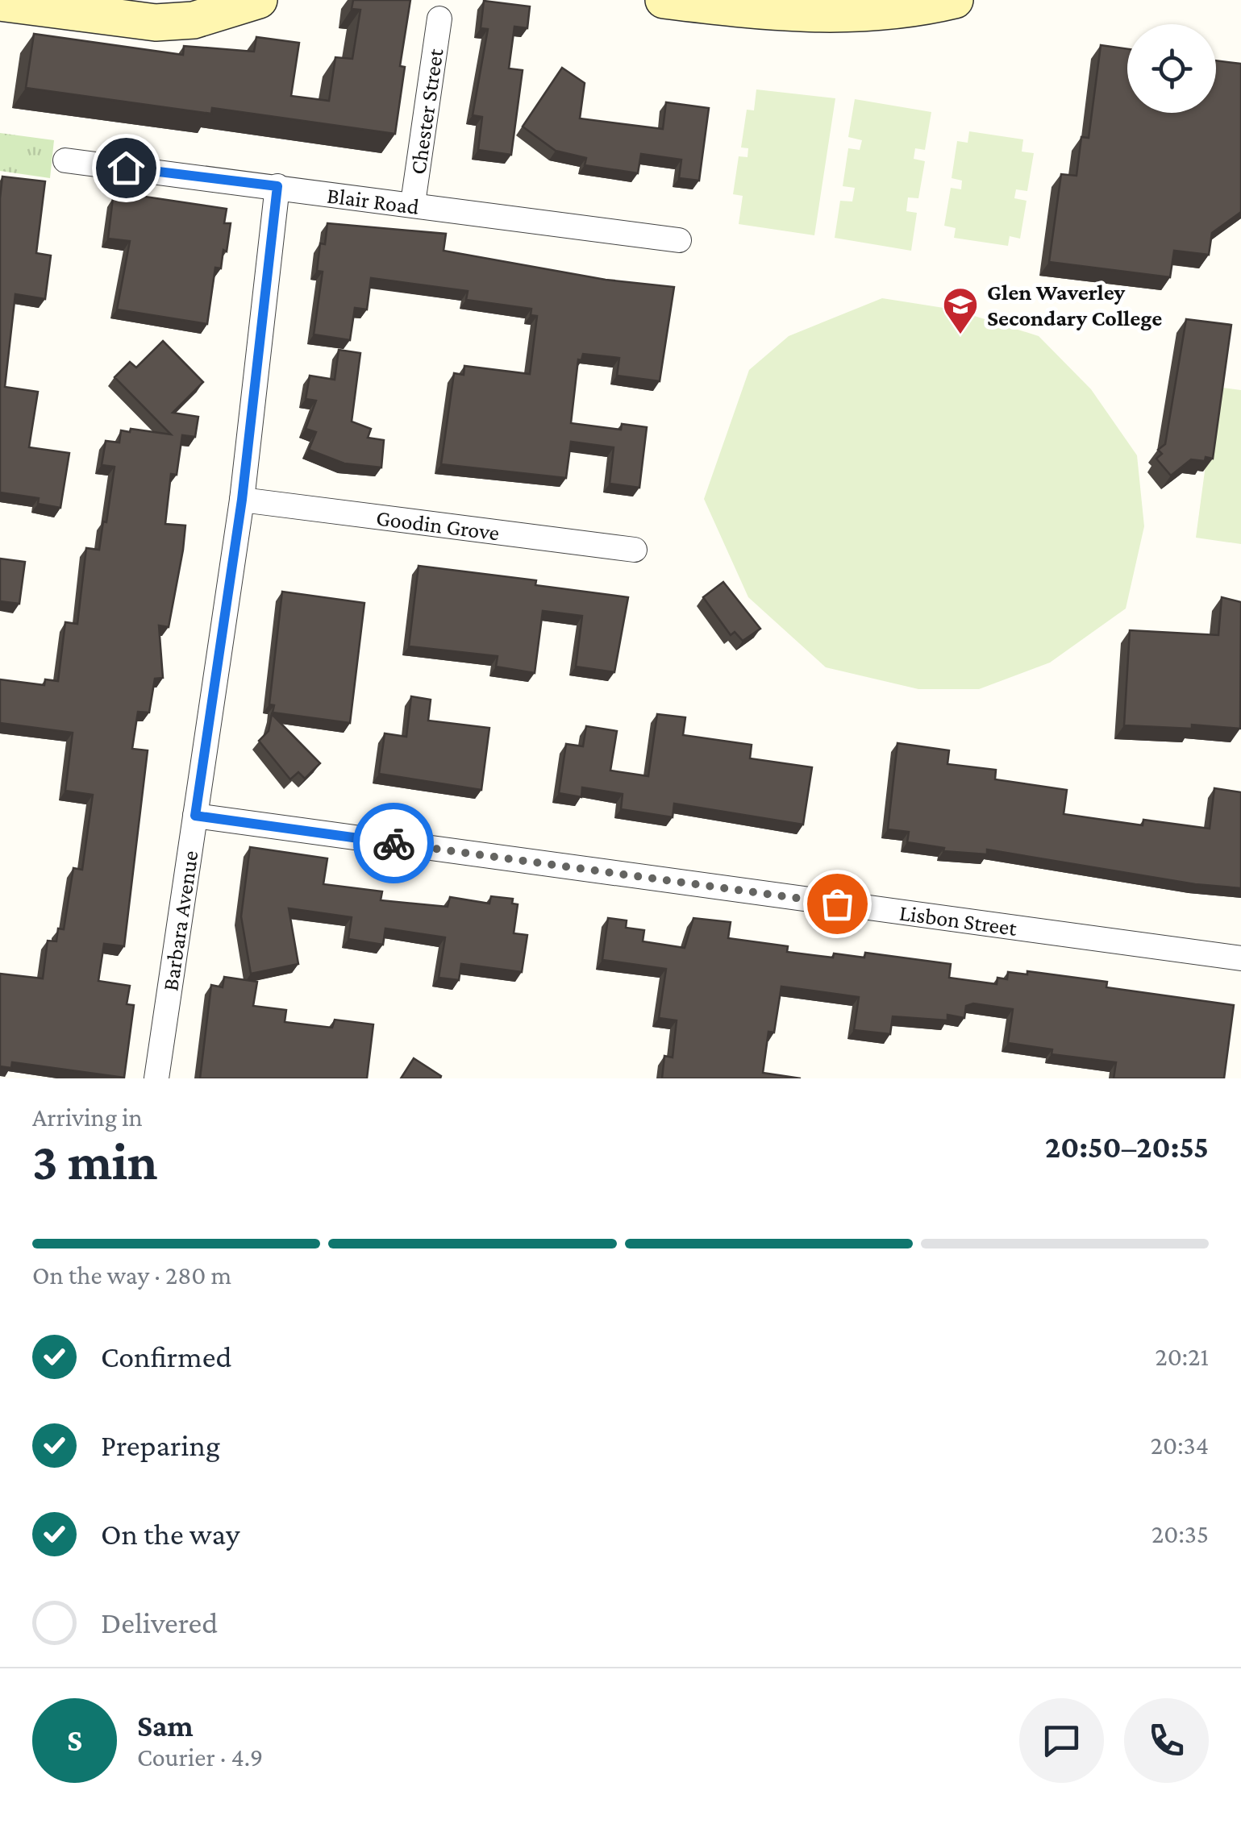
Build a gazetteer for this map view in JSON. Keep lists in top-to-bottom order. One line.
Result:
{"streets":{"street":["Chester Street","Blair Road","Goodin Grove","Lisbon Street","Barbara Avenue"]},"crossings":[["Chester Street","Blair Road"],["Blair Road","Barbara Avenue"],["Goodin Grove","Barbara Avenue"],["Lisbon Street","Barbara Avenue"]],"places":{"school or university":["Glen Waverley Secondary College"]},"page":{"heading":["3 min","Arriving in","20:50–20:55"],"panel":["Sam","Courier · 4.9"],"bar":"On the way · 280 m","list":[["Confirmed","20:21"],["Preparing","20:34"],["On the way","20:35"],"Delivered"],"round":"S"}}
